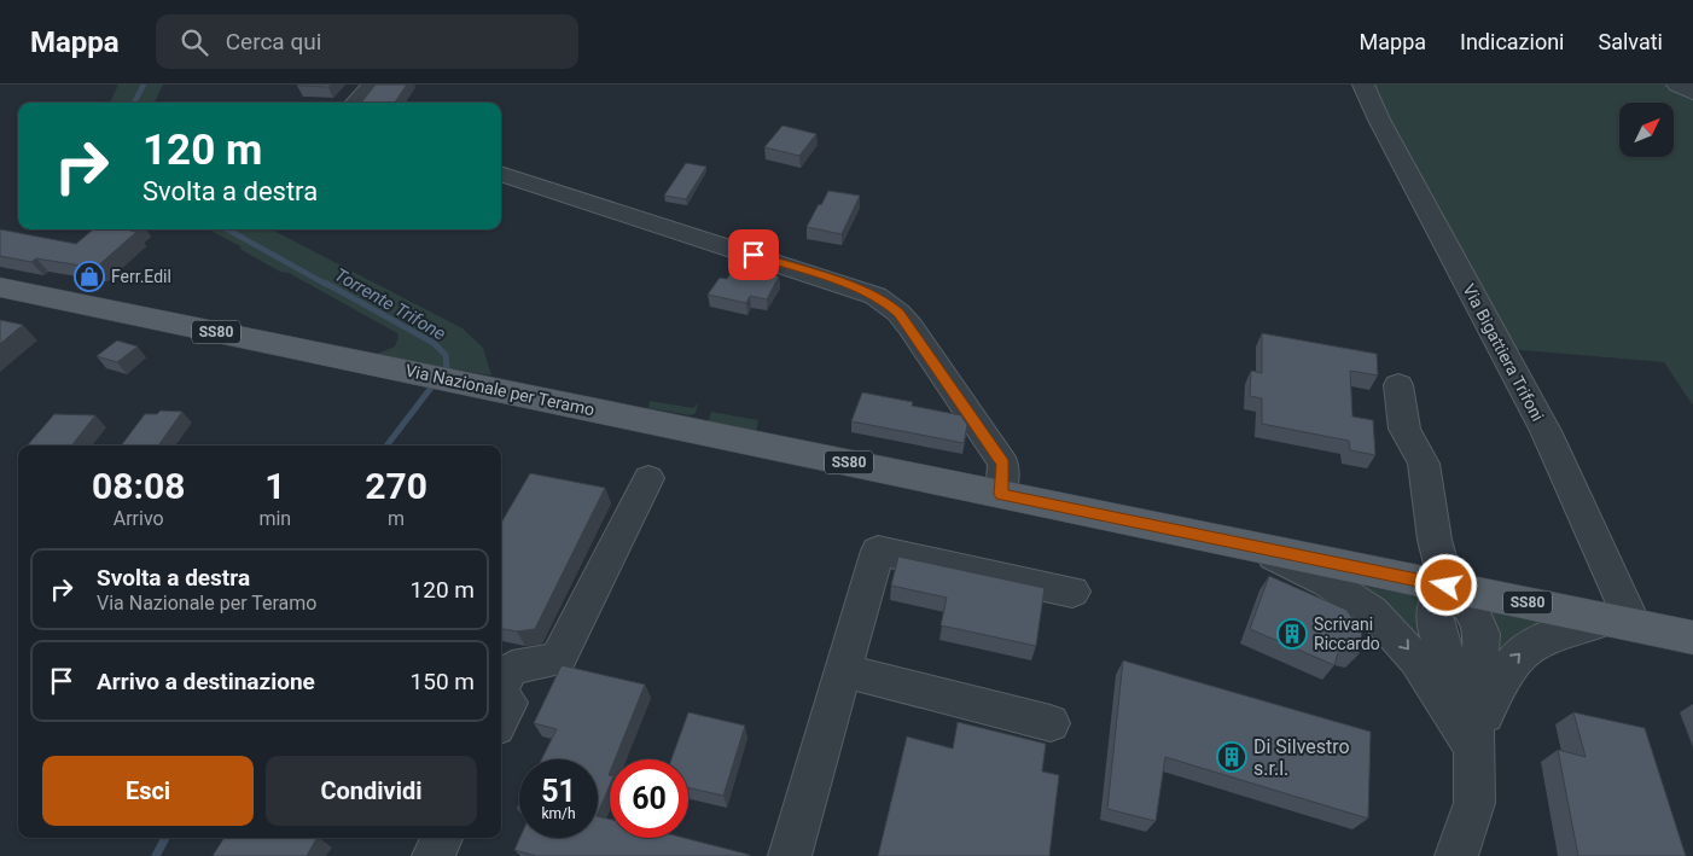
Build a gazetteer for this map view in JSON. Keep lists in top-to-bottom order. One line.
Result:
{"streets":{"main road":["SS80","Via Nazionale per Teramo"],"street":["Via Bigattiera Trifoni"]},"crossings":[["Via Bigattiera Trifoni","Via Nazionale per Teramo"]],"water":["Torrente Trifone"],"places":{"shop":["Ferr.Edil"],"building":["Scrivani Riccardo","Di Silvestro s.r.l."]},"north":"top right","page":{"header":"Mappa","search":"Cerca qui","nav":["Mappa","Indicazioni","Salvati"],"turn":["120 m","Svolta a destra"],"eta":["08:08","Arrivo","1","min","270","m"],"list":[{"name":"Svolta a destra","note":"Via Nazionale per Teramo","value":"120 m"},{"name":"Arrivo a destinazione","value":"150 m"}],"buttons":["Esci","Condividi"],"speed":"51 km/h","limit":"60"}}
